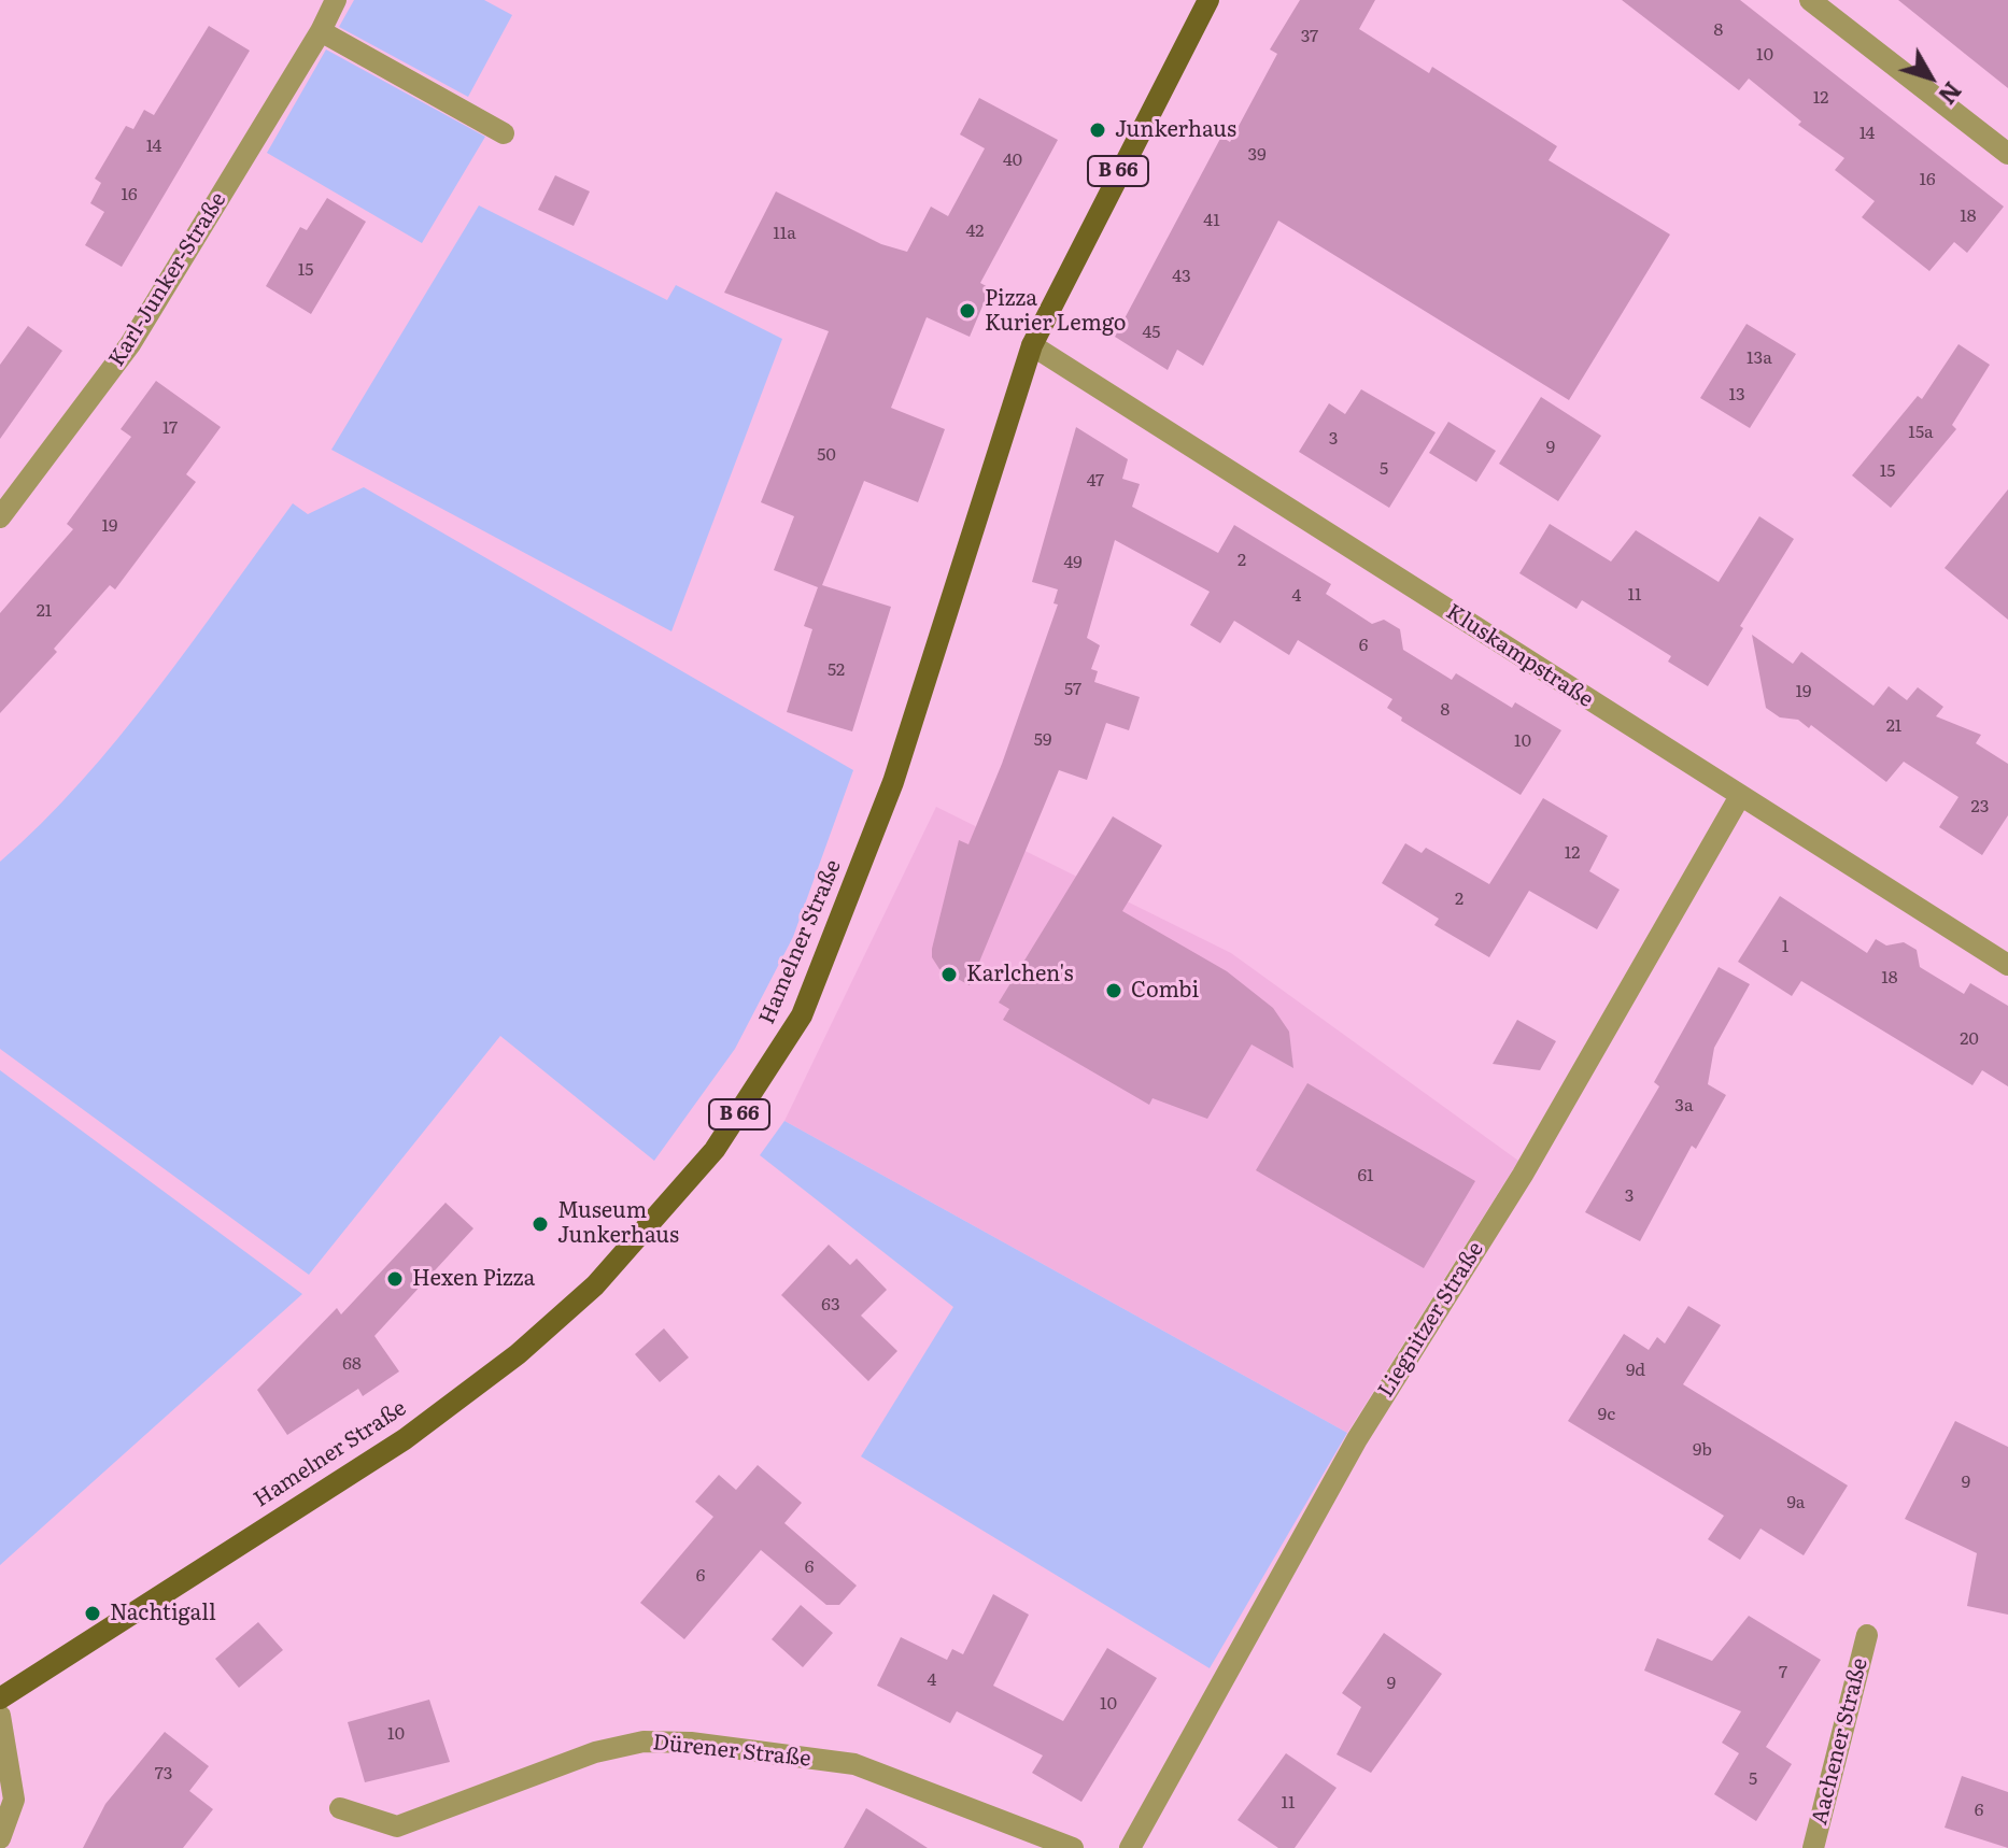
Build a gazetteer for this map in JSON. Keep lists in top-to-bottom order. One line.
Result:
{"streets":{"main road":["B 66","Hamelner Straße"],"street":["Karl-Junker-Straße","Kluskampstraße","Liegnitzer Straße","Aachener Straße","Dürener Straße"]},"crossings":[["Kluskampstraße","Hamelner Straße"],["Kluskampstraße","Liegnitzer Straße"]],"places":["Junkerhaus","Pizza Kurier Lemgo","Karlchen's","Combi","Museum Junkerhaus","Hexen Pizza","Nachtigall"],"house_numbers":["8","37","10","12","14","14","39","40","16","16","18","41","42","11a","15","43","45","13a","13","17","15a","3","9","50","5","15","47","19","2","49","11","4","21","6","52","57","19","8","21","59","10","23","12","2","1","18","20","3a","61","3","63","68","9d","9c","9b","9","9a","6","6","7","4","9","10","10","73","5","11","6"],"north":"bottom right"}
